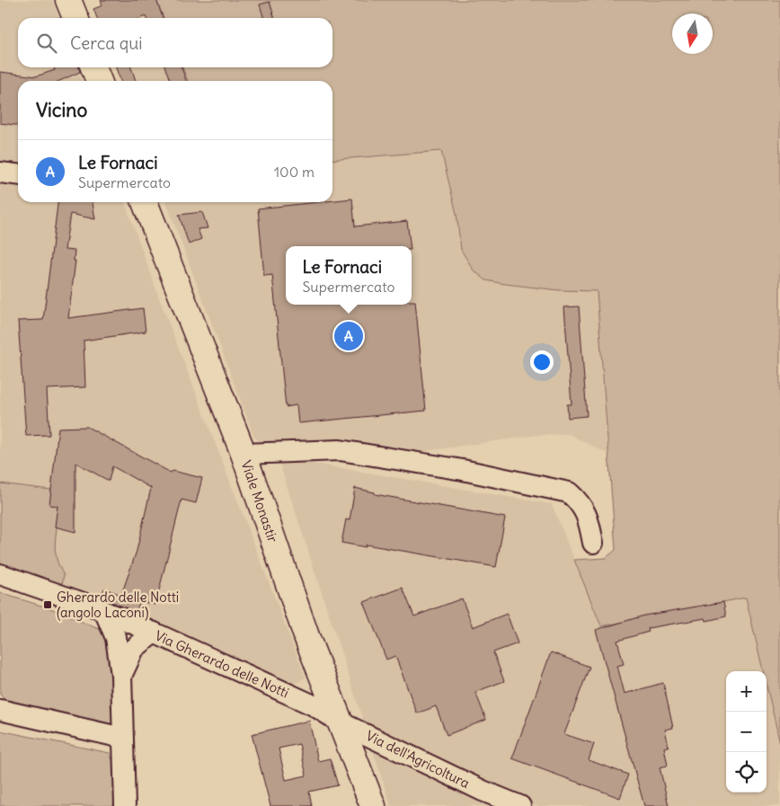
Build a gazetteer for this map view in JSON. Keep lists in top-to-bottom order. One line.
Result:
{"streets":{"main road":["Viale Monastir"],"street":["Via Gherardo delle Notti","Via dell'Agricoltura"]},"crossings":[["Viale Monastir","Via Gherardo delle Notti"],["Viale Monastir","Via dell'Agricoltura"],["Via Gherardo delle Notti","Via dell'Agricoltura"]],"places":{"transit":["Gherardo delle Notti (angolo Laconi)"]},"north":"bottom","page":{"search":"Cerca qui","heading":"Vicino","list":[{"mark":"A","name":"Le Fornaci","note":"Supermercato","value":"100 m"}],"popup":["Le Fornaci","Supermercato"],"pins":"A","map_buttons":["+","−"]}}
